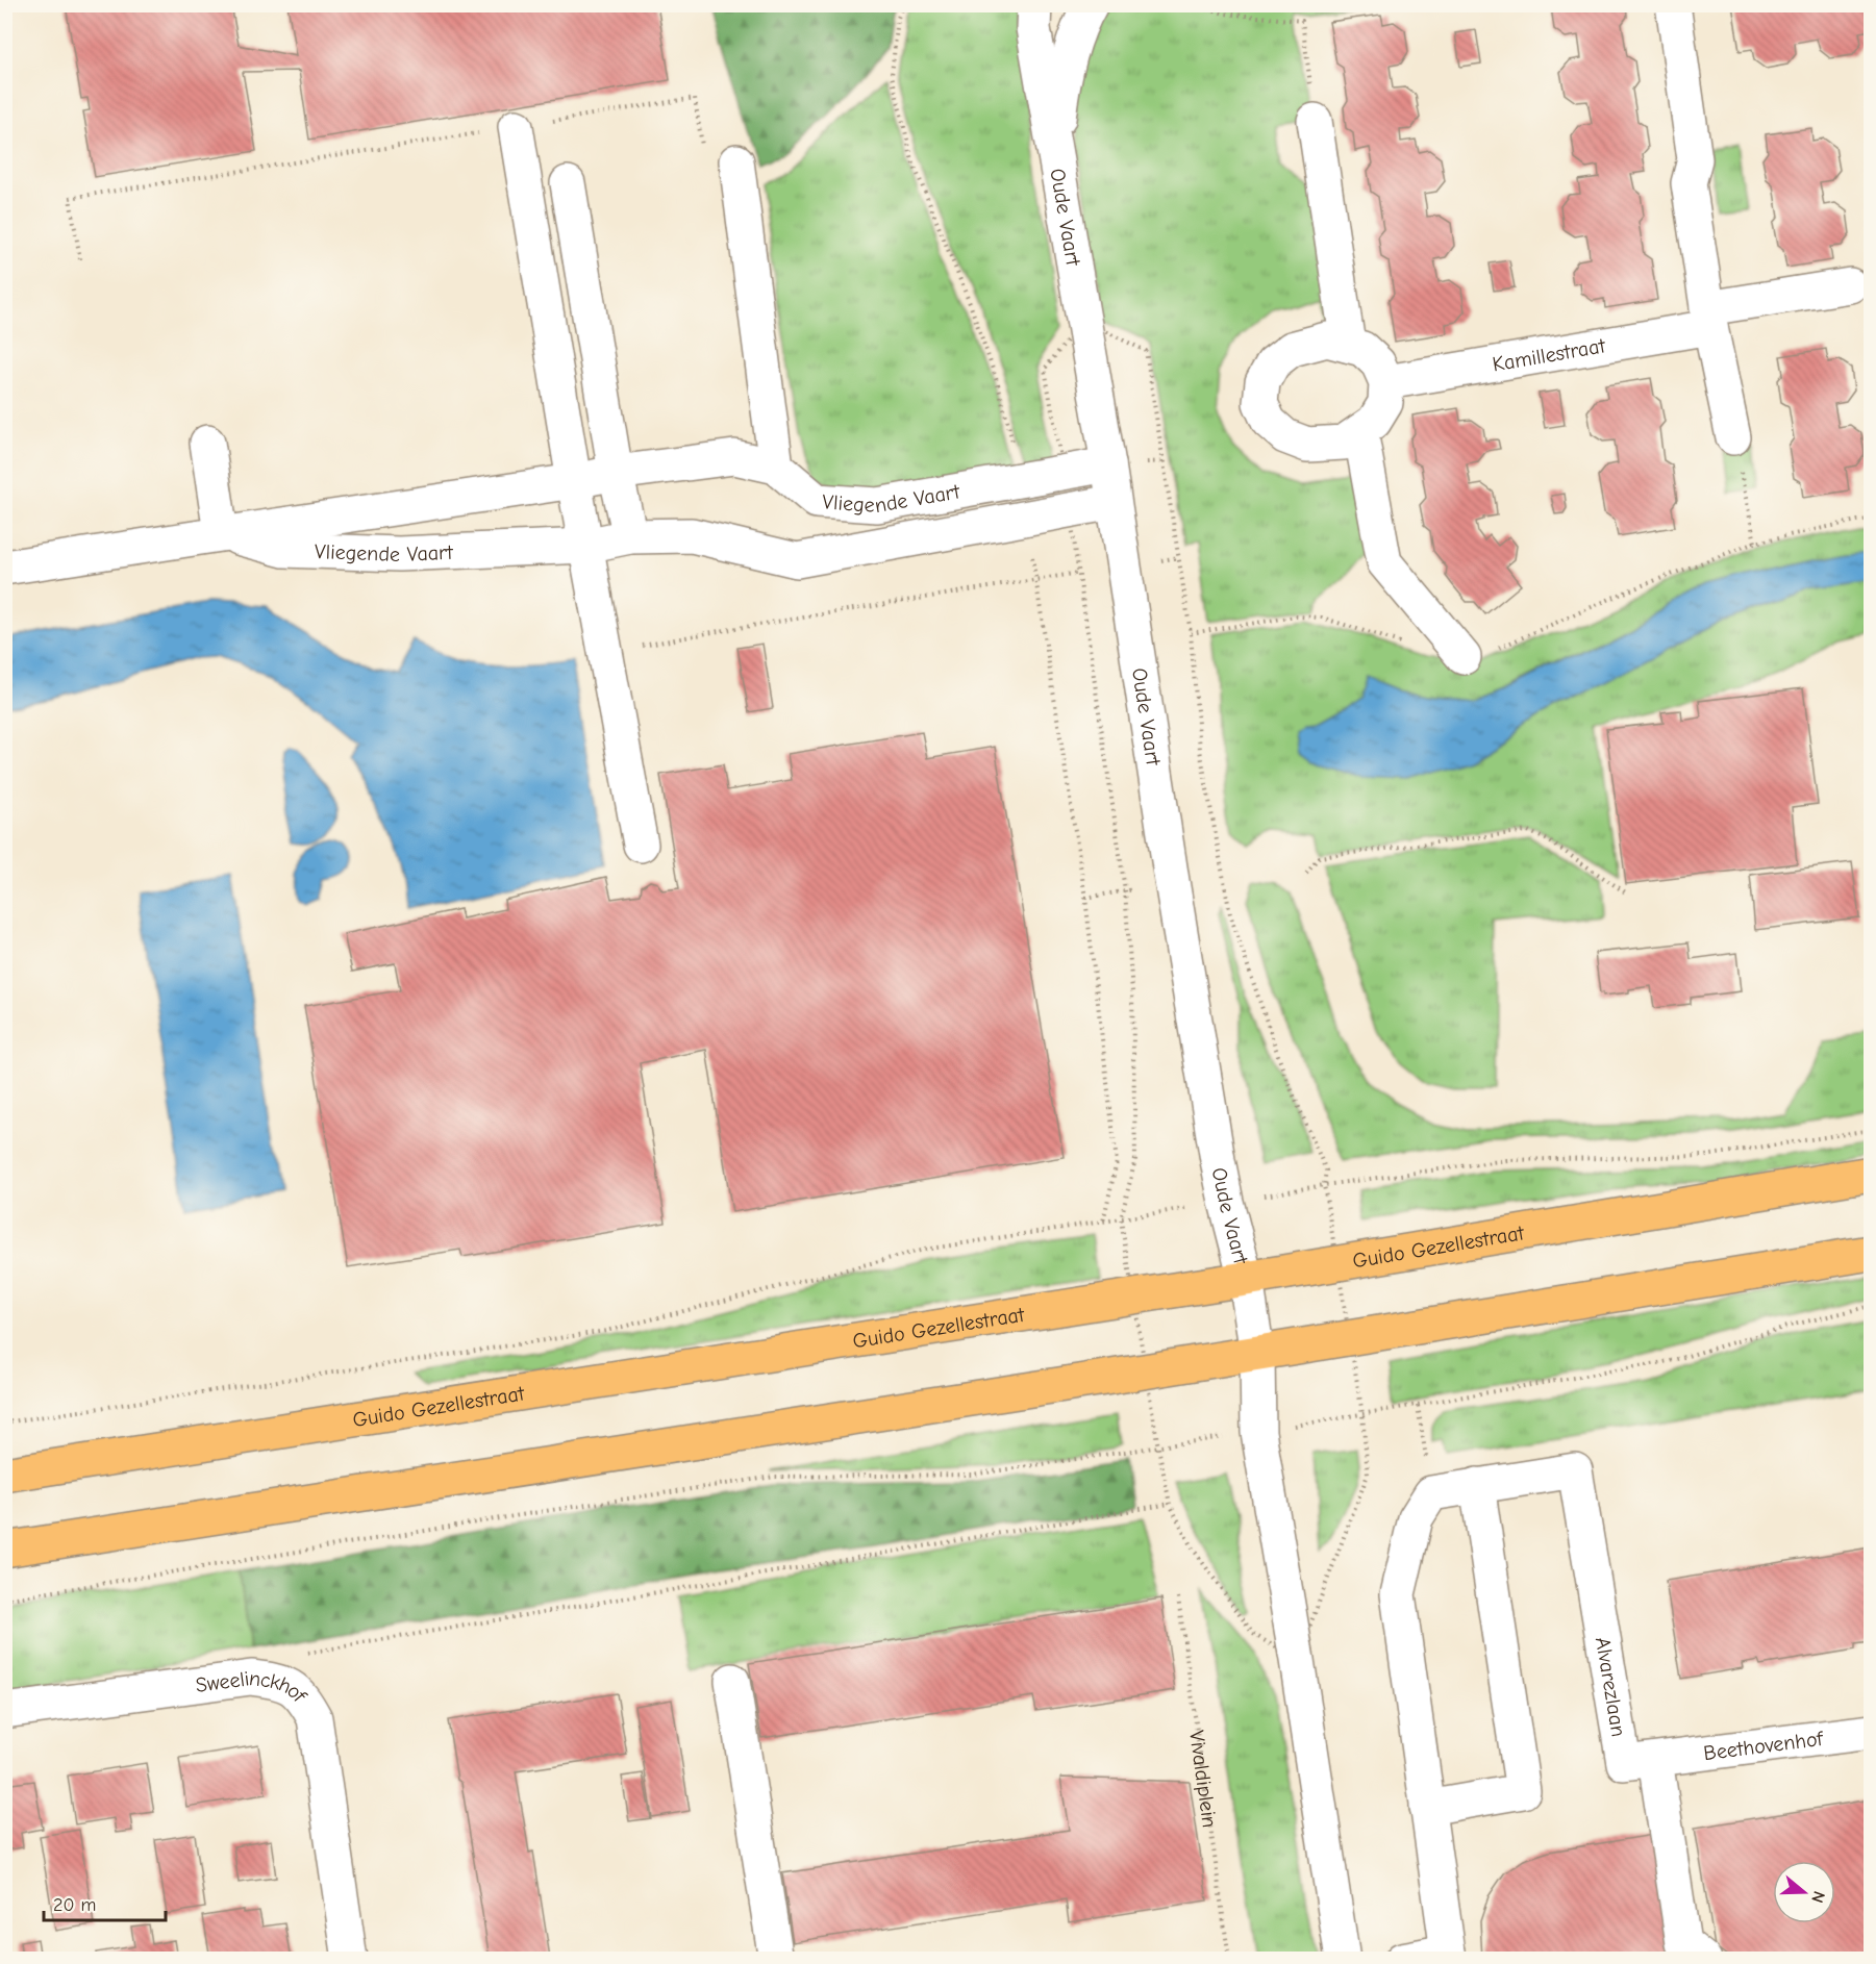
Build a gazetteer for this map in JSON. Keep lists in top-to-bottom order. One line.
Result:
{"streets":{"main road":["Guido Gezellestraat"],"street":["Oude Vaart","Kamillestraat","Vliegende Vaart","Alvarezlaan","Sweelinckhof","Beethovenhof"],"path":["Vivaldiplein"]},"crossings":[["Oude Vaart","Vliegende Vaart"],["Oude Vaart","Guido Gezellestraat"],["Alvarezlaan","Beethovenhof"]],"scale_bar":"20 m","north":"right"}
